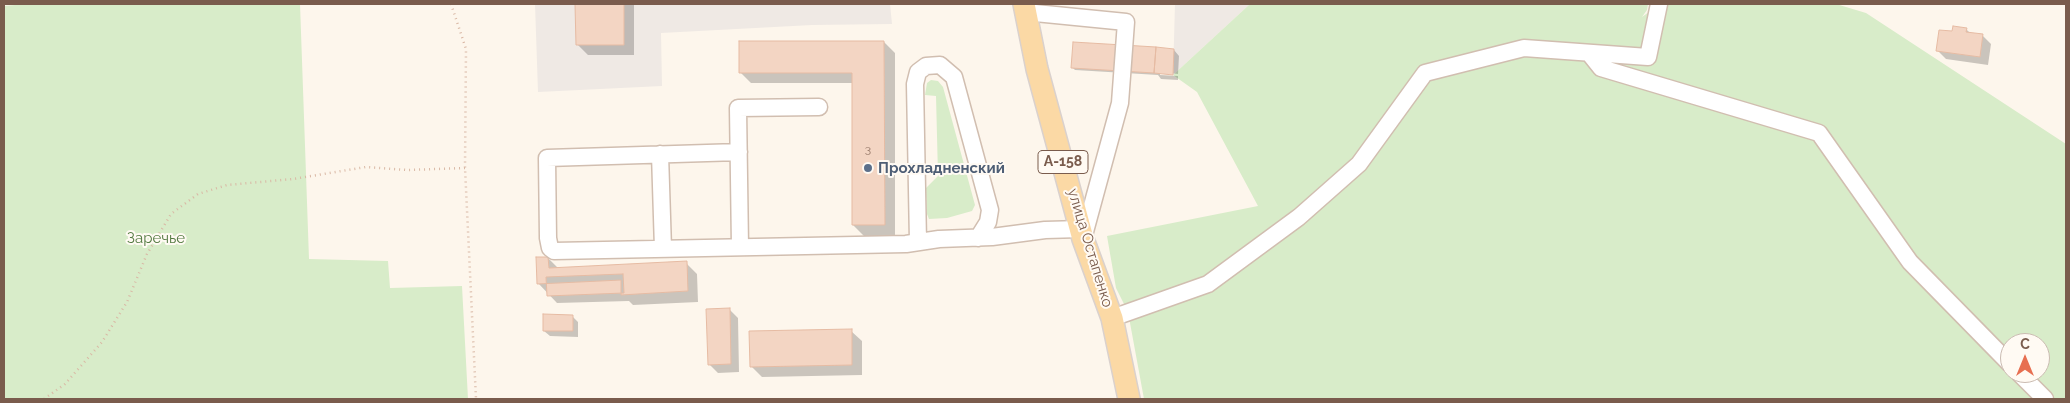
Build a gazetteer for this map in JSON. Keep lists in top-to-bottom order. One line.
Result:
{"streets":{"main road":["А-158","улица Остапенко"]},"crossings":[["А-158","улица Остапенко"]],"parks":["Заречье"],"places":["Прохладненский"],"house_numbers":["3"],"north":"top"}
